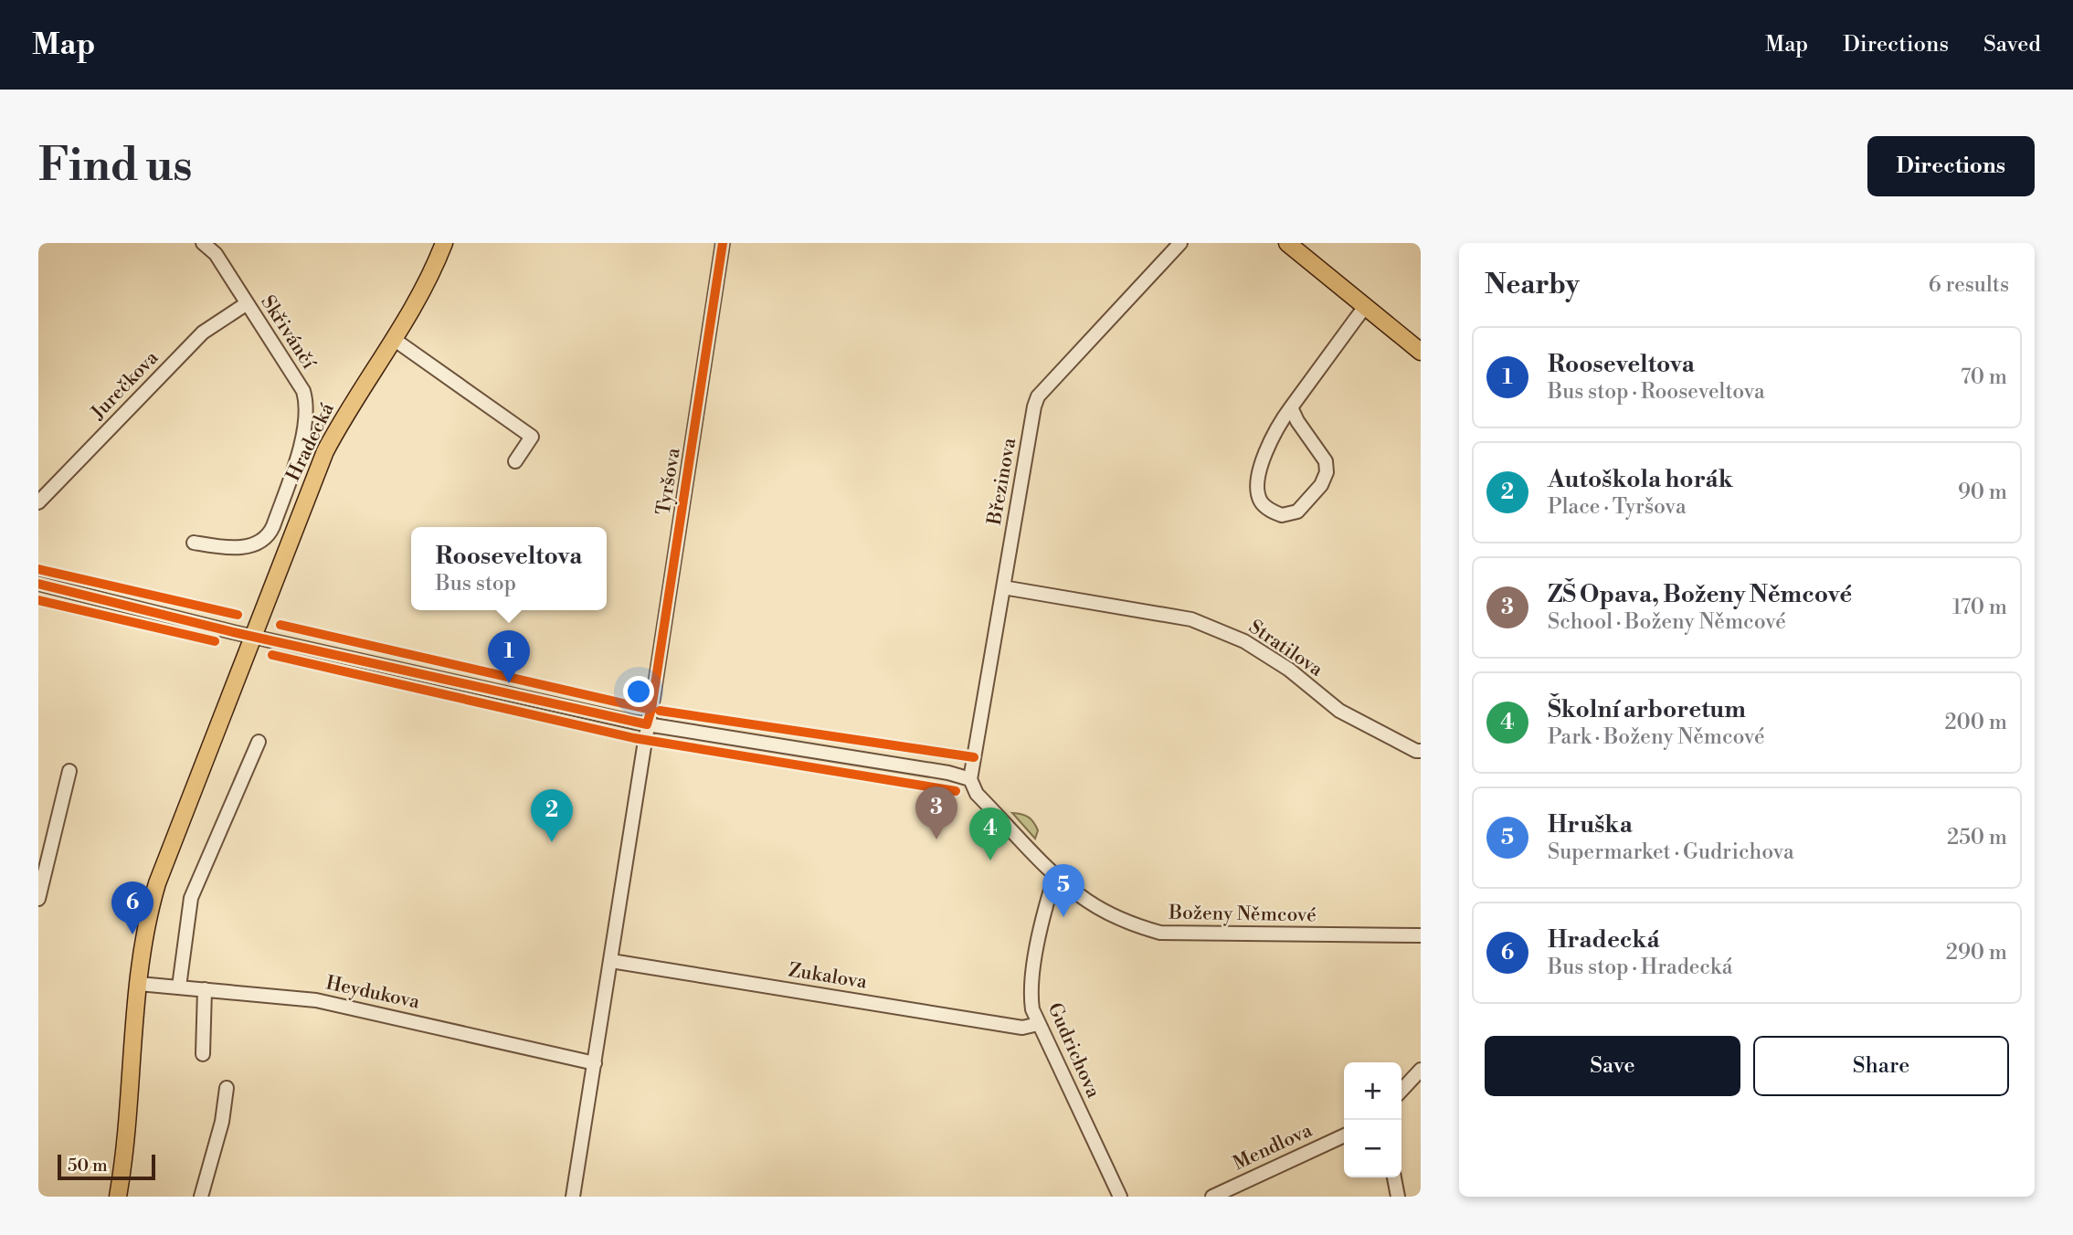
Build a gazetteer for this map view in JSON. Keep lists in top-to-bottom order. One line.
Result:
{"streets":{"main road":["Hradecká"],"street":["Skřivánčí","Jurečkova","Tyršova","Březinova","Stratilova","Boženy Němcové","Zukalova","Heydukova","Gudrichova","Mendlova"]},"crossings":[["Skřivánčí","Jurečkova"],["Hradecká","Heydukova"],["Tyršova","Zukalova"],["Tyršova","Heydukova"],["Březinova","Stratilova"],["Březinova","Boženy Němcové"],["Boženy Němcové","Gudrichova"],["Zukalova","Gudrichova"]],"scale_bar":"50 m","page":{"header":"Map","nav":["Map","Directions","Saved"],"buttons":["Directions",["Save","Share"]],"title":"Find us","heading":["Nearby","6 results"],"list":[{"mark":"1","name":"Rooseveltova","note":"Bus stop · Rooseveltova","value":"70 m"},{"mark":"2","name":"Autoškola horák","note":"Place · Tyršova","value":"90 m"},{"mark":"3","name":"ZŠ Opava, Boženy Němcové","note":"School · Boženy Němcové","value":"170 m"},{"mark":"4","name":"Školní arboretum","note":"Park · Boženy Němcové","value":"200 m"},{"mark":"5","name":"Hruška","note":"Supermarket · Gudrichova","value":"250 m"},{"mark":"6","name":"Hradecká","note":"Bus stop · Hradecká","value":"290 m"}],"popup":["Rooseveltova","Bus stop"],"pins":["1","3","2","4","5","6"],"map_buttons":["+","−"],"scale":"50 m"}}
